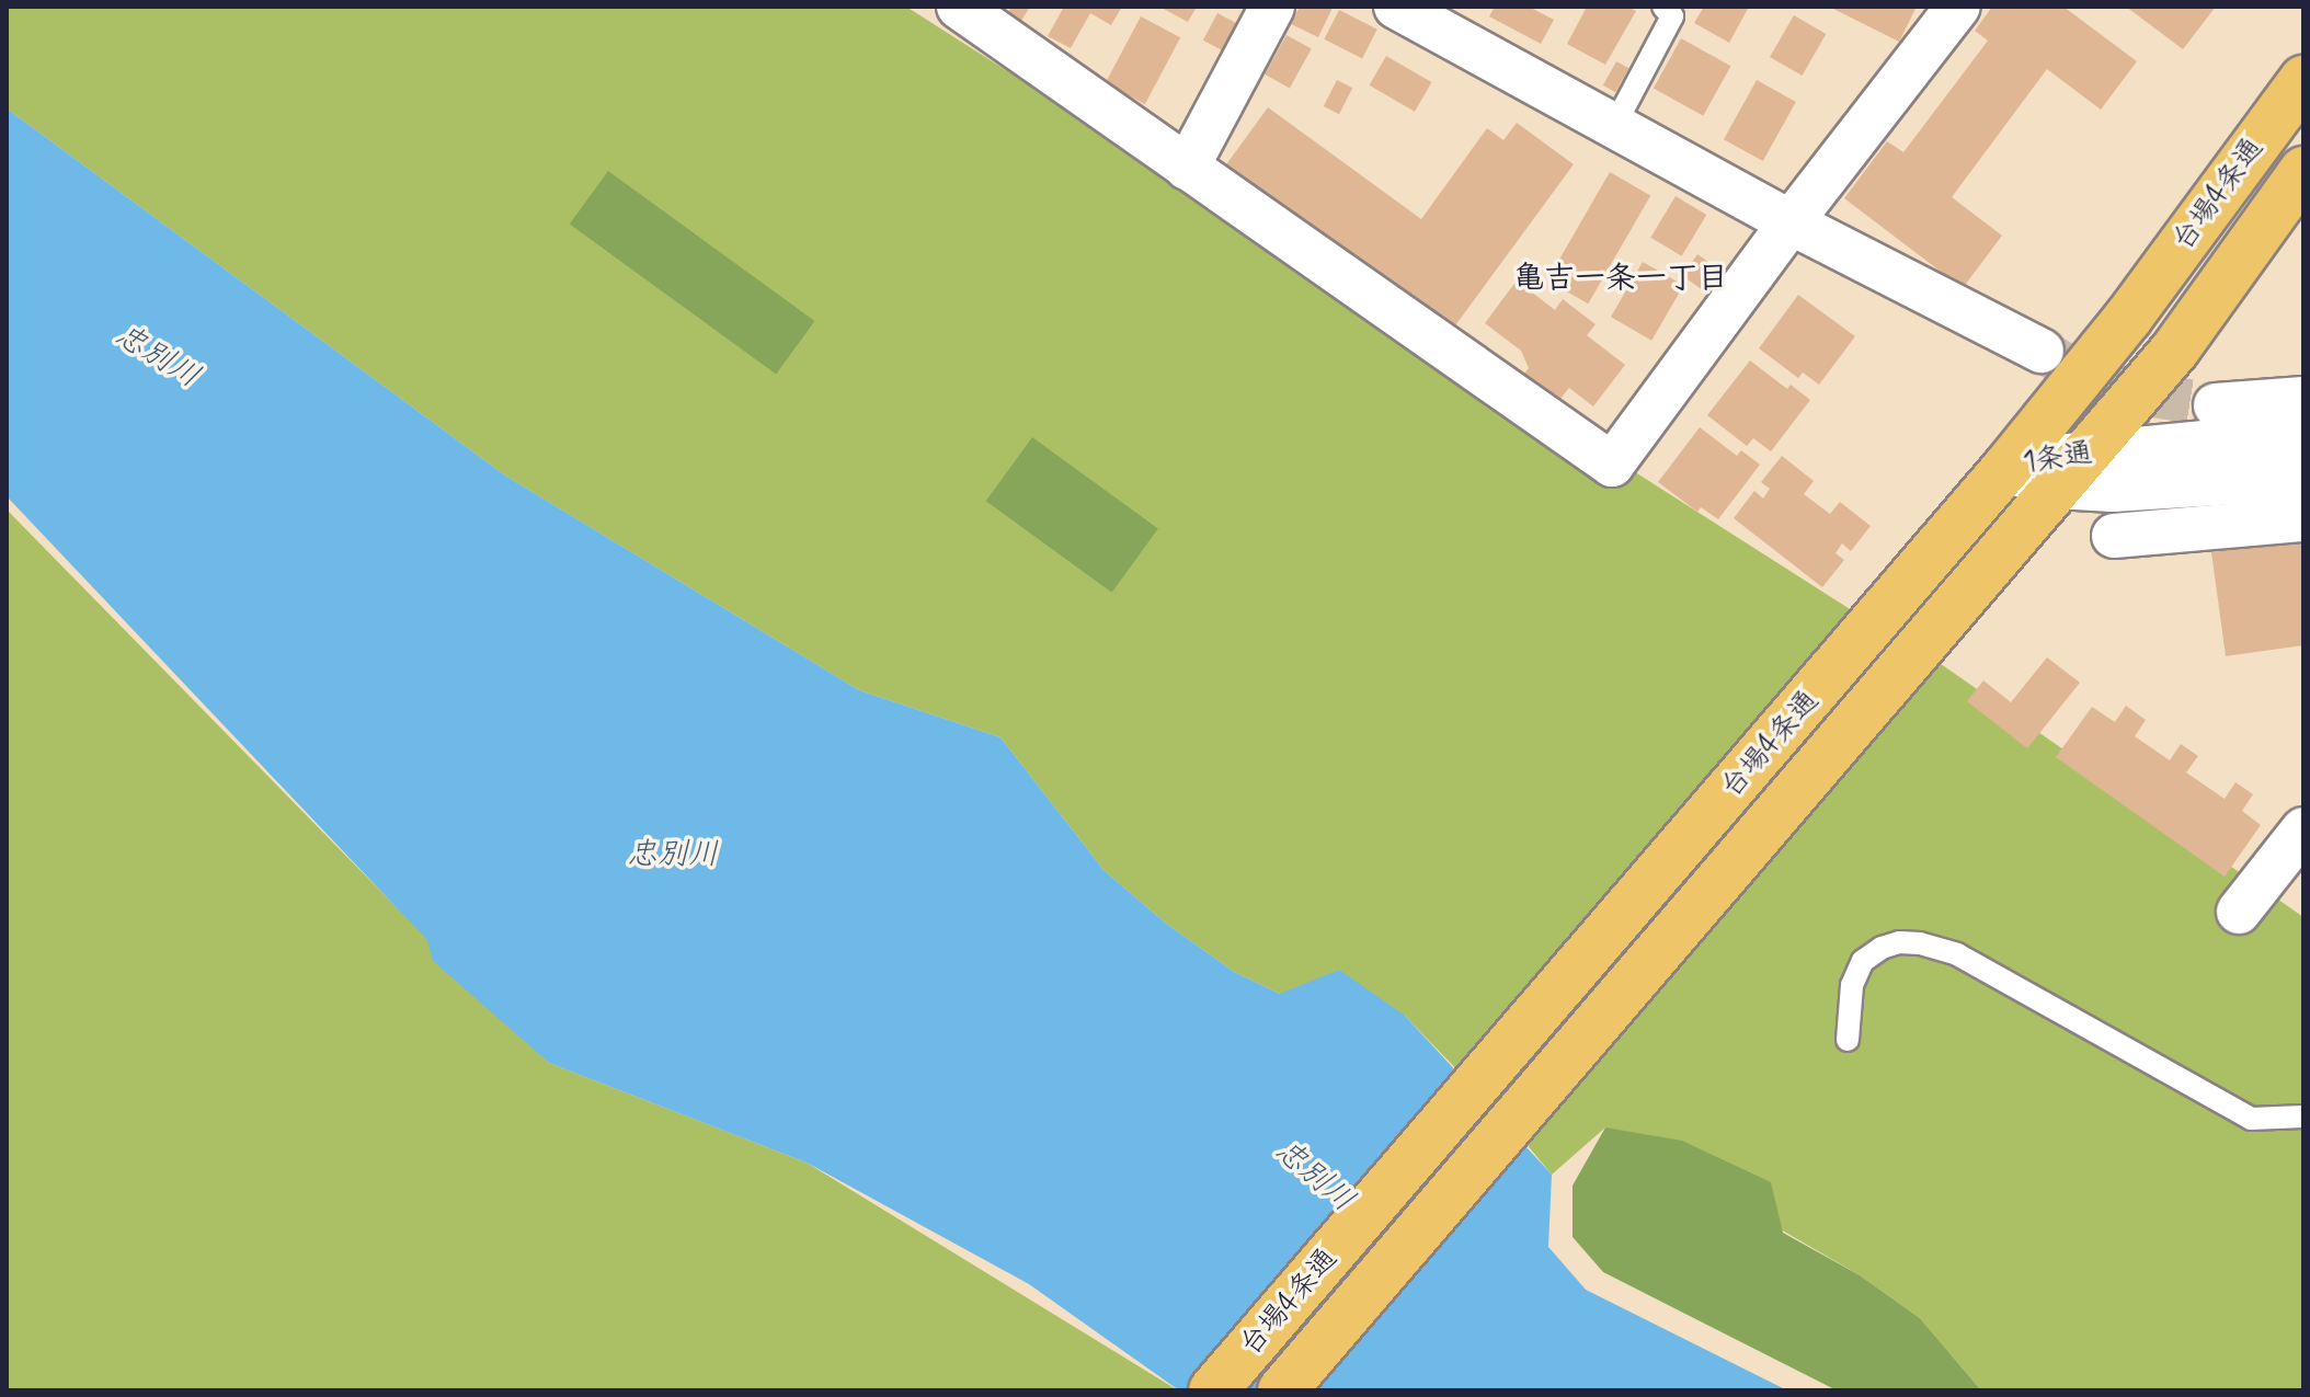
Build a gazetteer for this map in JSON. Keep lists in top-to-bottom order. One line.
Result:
{"streets":{"highway":["台場4条通"],"street":["1条通"]},"crossings":[["台場4条通","1条通"]],"districts":["亀吉一条一丁目"],"water":["忠別川"]}
